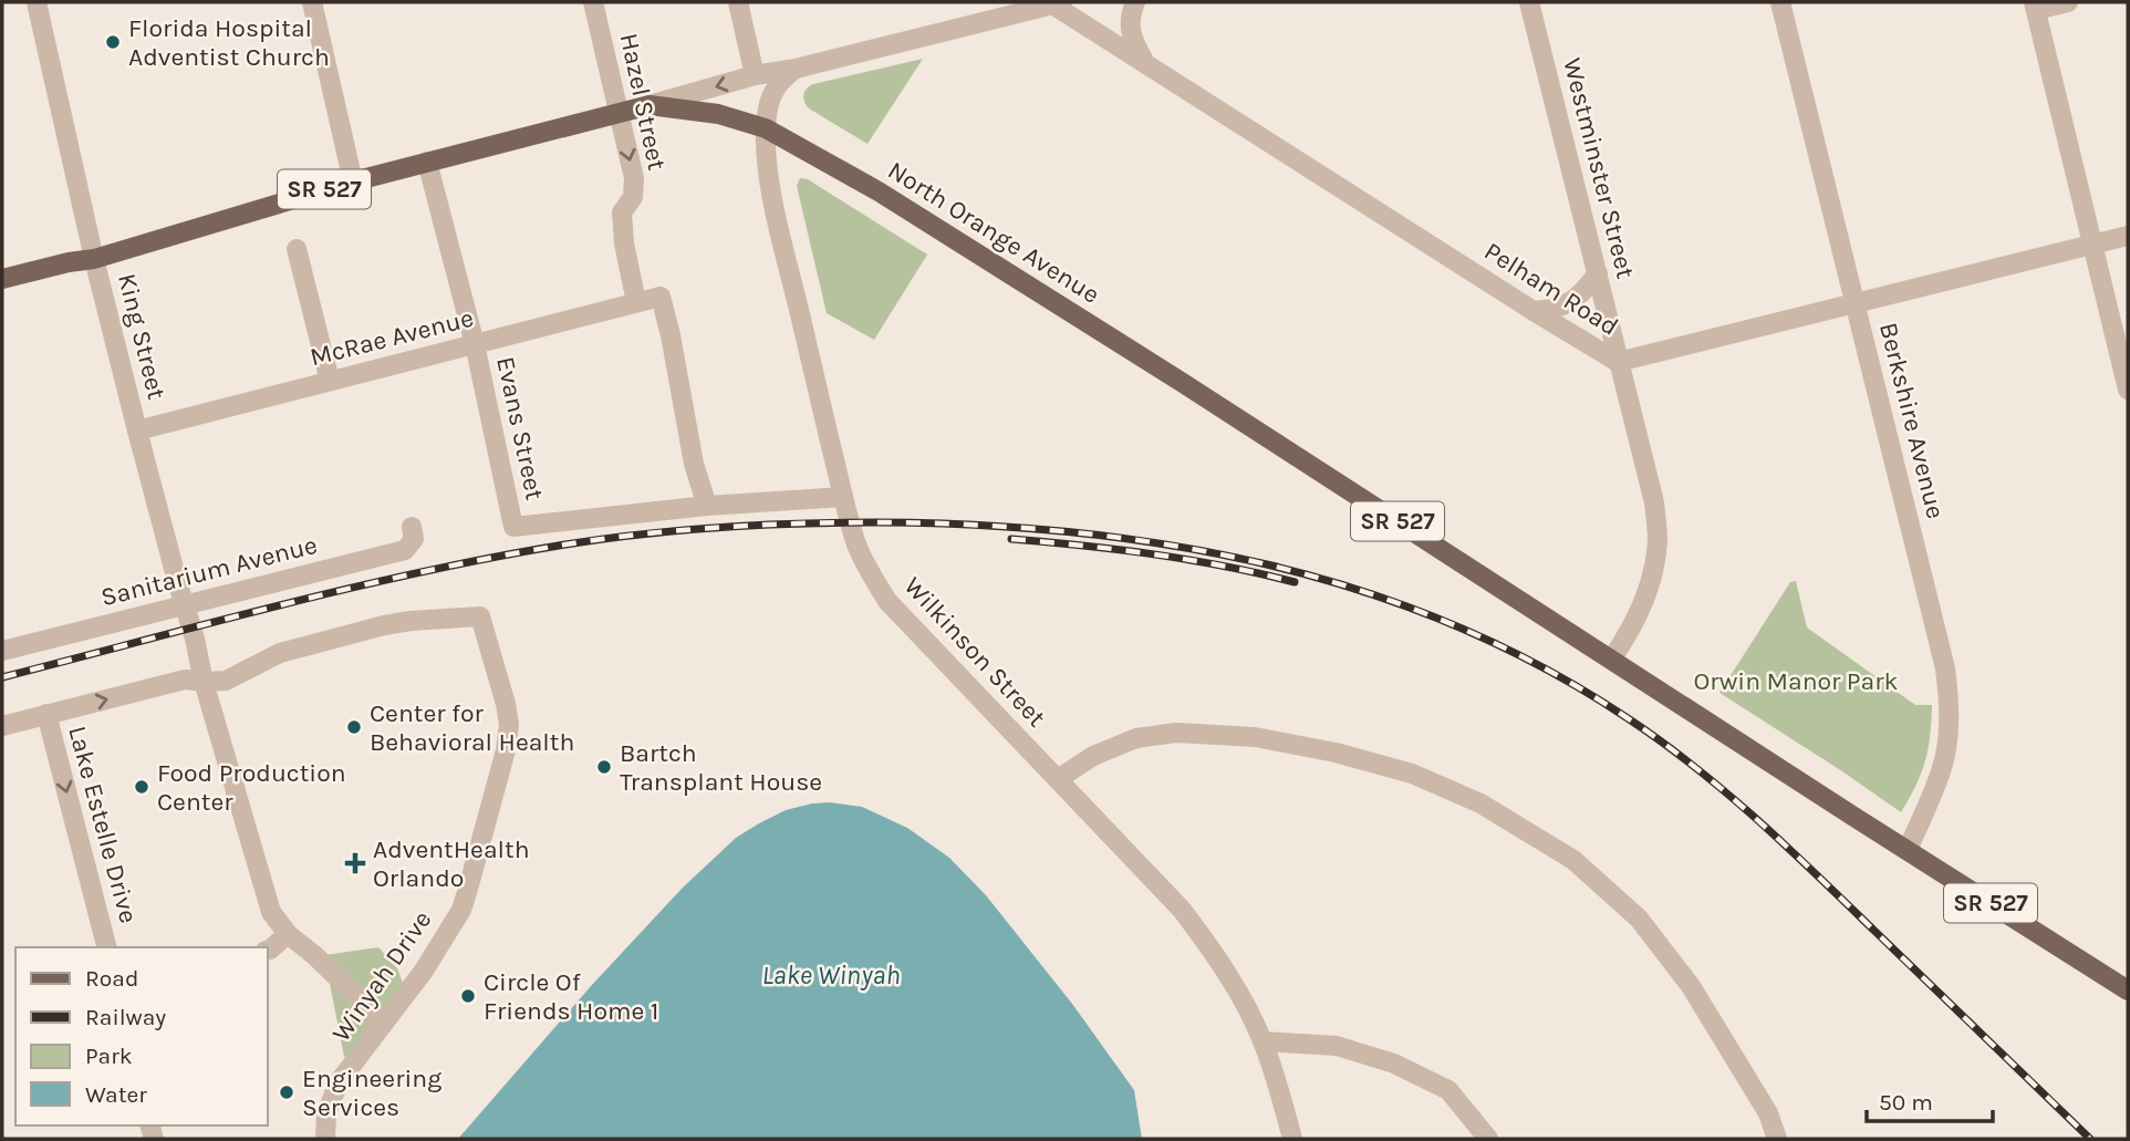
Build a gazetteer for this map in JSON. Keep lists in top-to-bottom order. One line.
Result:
{"streets":{"main road":["SR 527","North Orange Avenue"],"street":["Hazel Street","Westminster Street","Pelham Road","King Street","McRae Avenue","Berkshire Avenue","Evans Street","Sanitarium Avenue","Wilkinson Street","Lake Estelle Drive","Winyah Drive"]},"crossings":[["Hazel Street","North Orange Avenue"],["Hazel Street","McRae Avenue"],["Westminster Street","North Orange Avenue"],["Westminster Street","Pelham Road"],["SR 527","North Orange Avenue"],["SR 527","Berkshire Avenue"],["North Orange Avenue","King Street"],["North Orange Avenue","Berkshire Avenue"],["North Orange Avenue","Evans Street"],["North Orange Avenue","Wilkinson Street"],["Pelham Road","Berkshire Avenue"],["King Street","McRae Avenue"],["King Street","Sanitarium Avenue"],["King Street","Winyah Drive"],["McRae Avenue","Evans Street"]],"one_way":["Hazel Street","Lake Estelle Drive"],"water":["Lake Winyah"],"parks":["Orwin Manor Park"],"places":{"other":["Florida Hospital Adventist Church","Center for Behavioral Health","Bartch Transplant House","Food Production Center","Circle Of Friends Home 1","Engineering Services"],"health":["AdventHealth Orlando"]},"legend":["Road","Railway","Park","Water"],"scale_bar":"50 m"}
